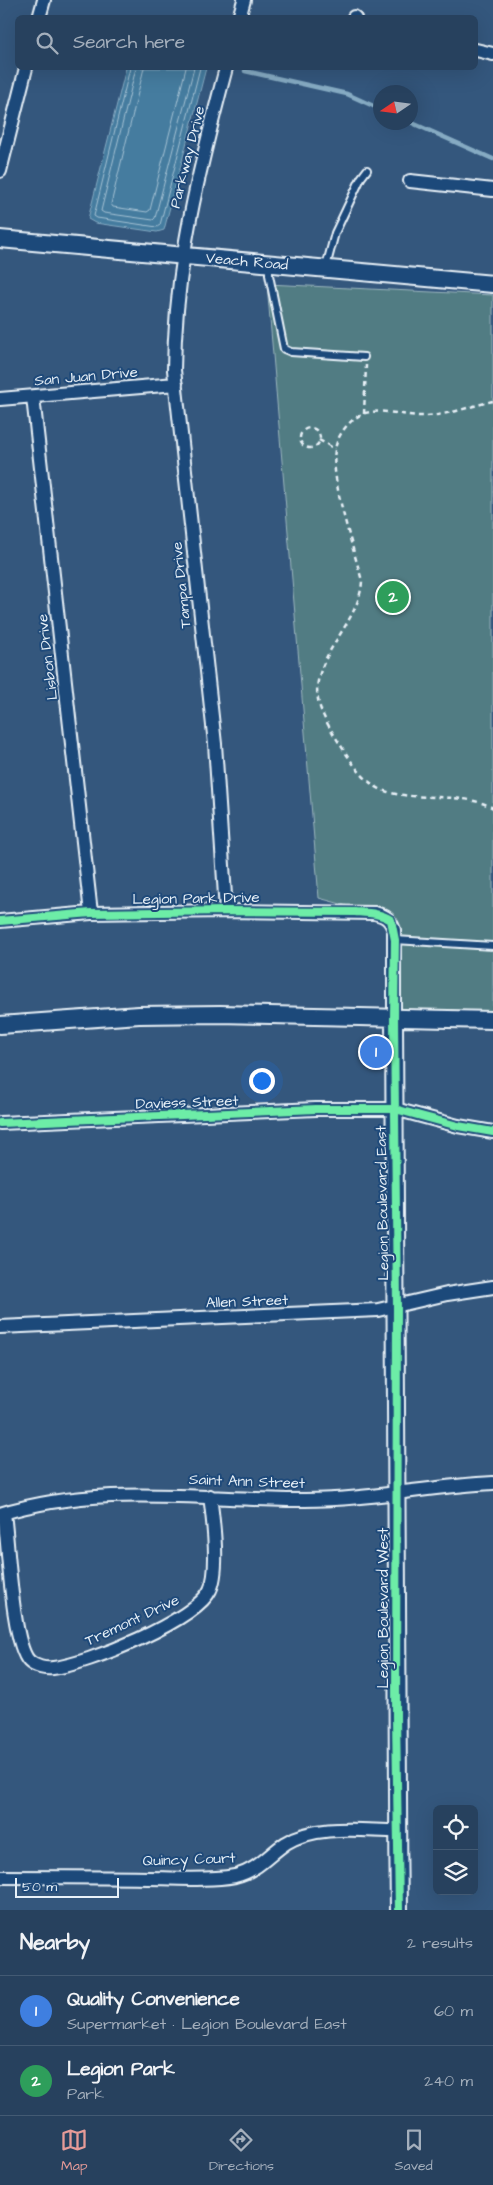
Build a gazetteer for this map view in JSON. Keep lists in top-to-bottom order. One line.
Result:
{"streets":{"street":["Parkway Drive","Veach Road","San Juan Drive","Tampa Drive","Lisbon Drive","Legion Park Drive","Daviess Street","Legion Boulevard East","Allen Street","Saint Ann Street","Legion Boulevard West","Tremont Drive","Quincy Court"]},"crossings":[["Parkway Drive","Veach Road"],["Parkway Drive","Tampa Drive"],["Veach Road","Tampa Drive"],["San Juan Drive","Tampa Drive"],["San Juan Drive","Lisbon Drive"],["Tampa Drive","Legion Park Drive"],["Lisbon Drive","Legion Park Drive"],["Legion Park Drive","Legion Boulevard East"],["Daviess Street","Legion Boulevard East"],["Legion Boulevard East","Allen Street"],["Legion Boulevard East","Legion Boulevard West"],["Allen Street","Legion Boulevard West"],["Saint Ann Street","Legion Boulevard West"],["Saint Ann Street","Tremont Drive"],["Legion Boulevard West","Quincy Court"]],"scale_bar":"50 m","north":"left","page":{"search":"Search here","pins":["2","1"],"scale":"50 m","heading":["Nearby","2 results"],"list":[{"mark":"1","name":"Quality Convenience","note":"Supermarket · Legion Boulevard East","value":"60 m"},{"mark":"2","name":"Legion Park","note":"Park","value":"240 m"}],"nav":["Map","Directions","Saved"]}}
